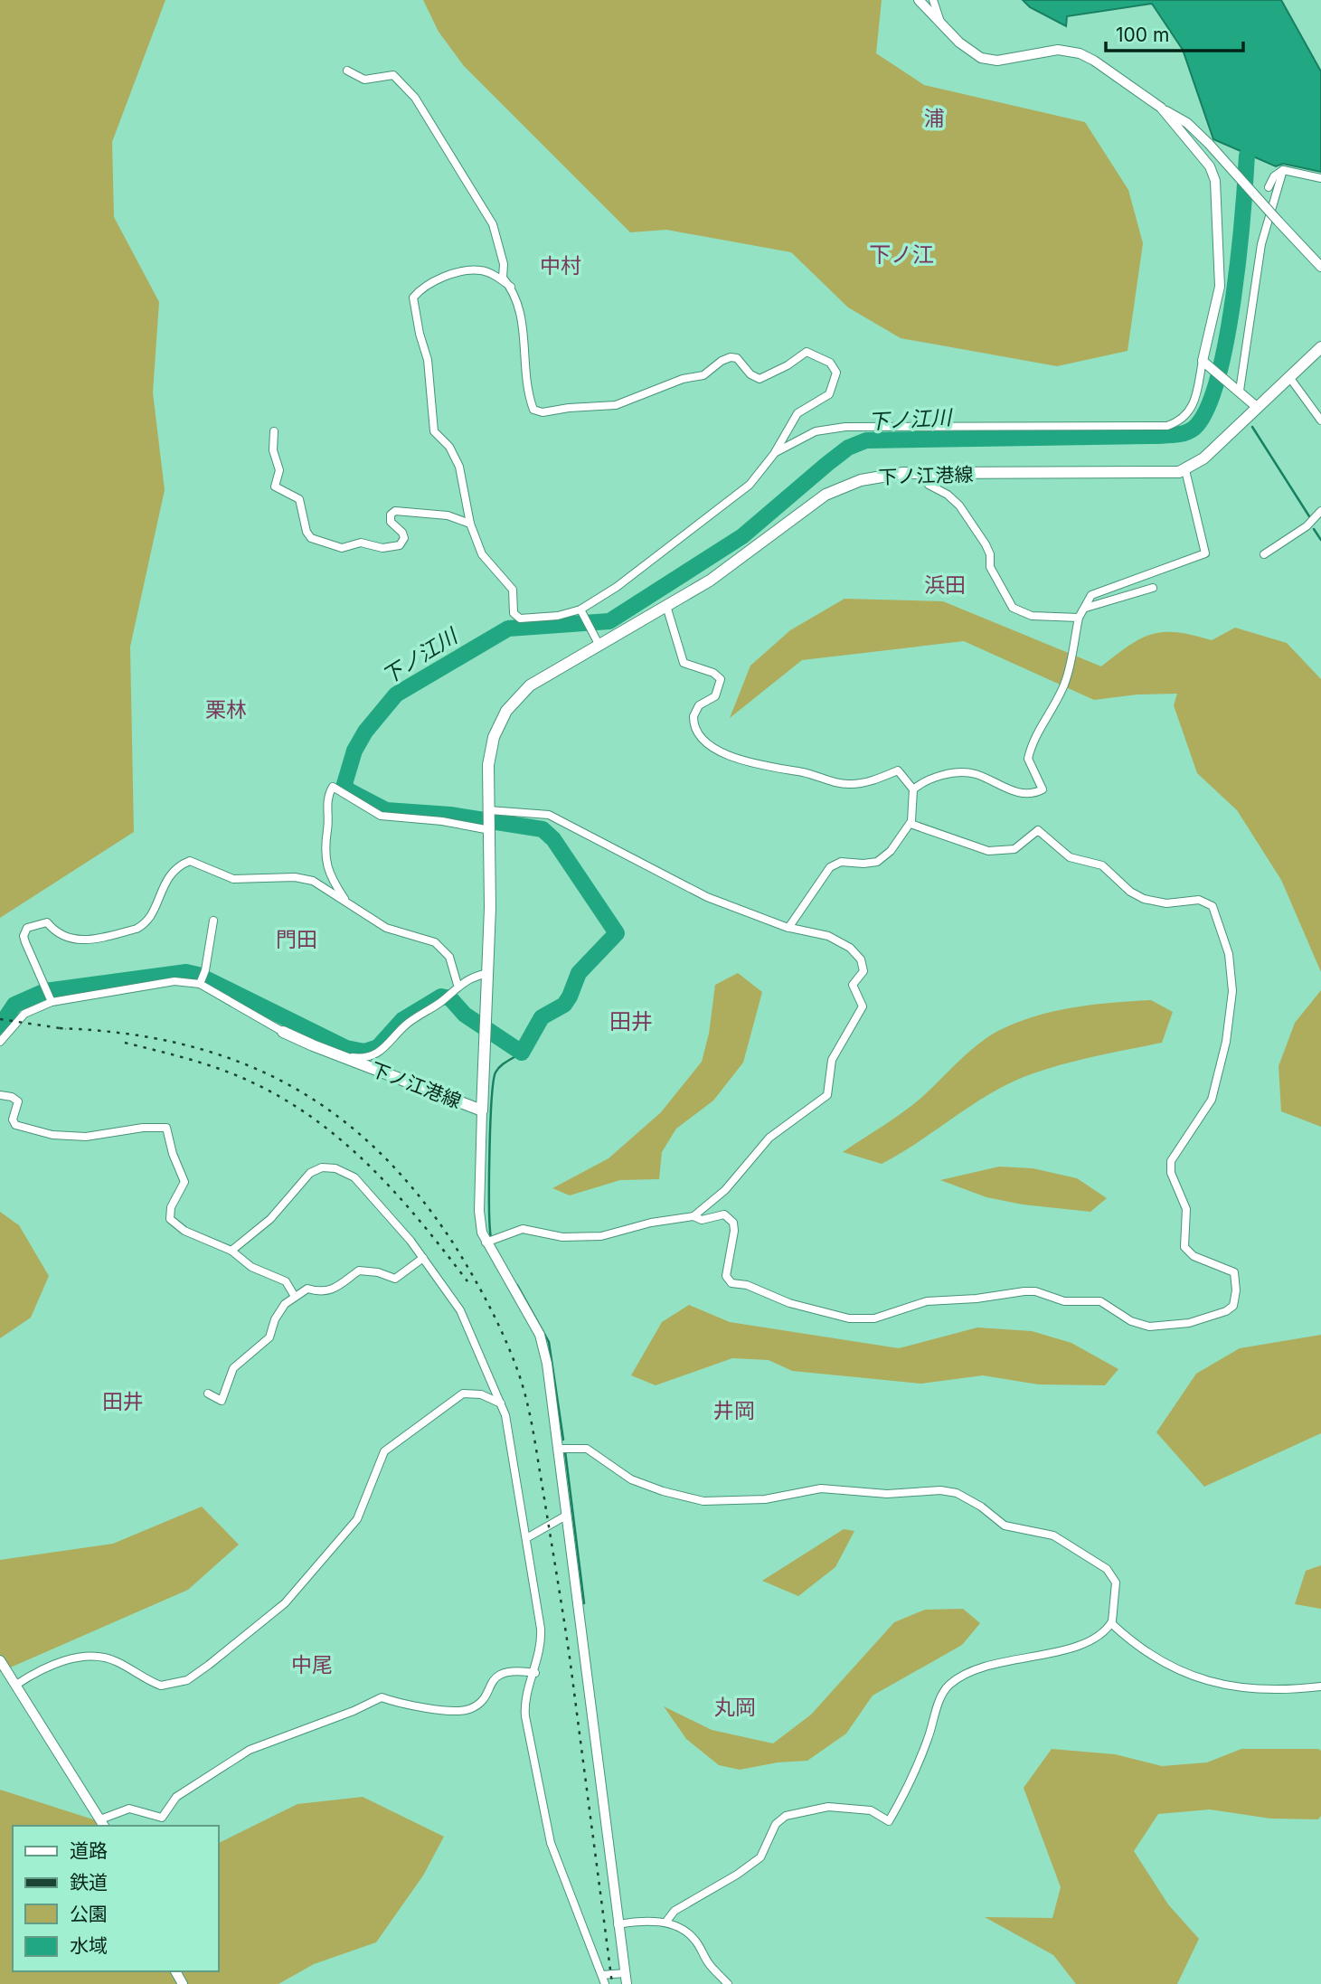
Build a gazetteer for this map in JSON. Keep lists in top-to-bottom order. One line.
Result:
{"streets":{"main road":["下ノ江港線"]},"districts":["浦","下ノ江","中村","浜田","栗林","門田","田井","田井","井岡","中尾","丸岡"],"water":["下ノ江川"],"legend":["道路","鉄道","公園","水域"],"scale_bar":"100 m"}
